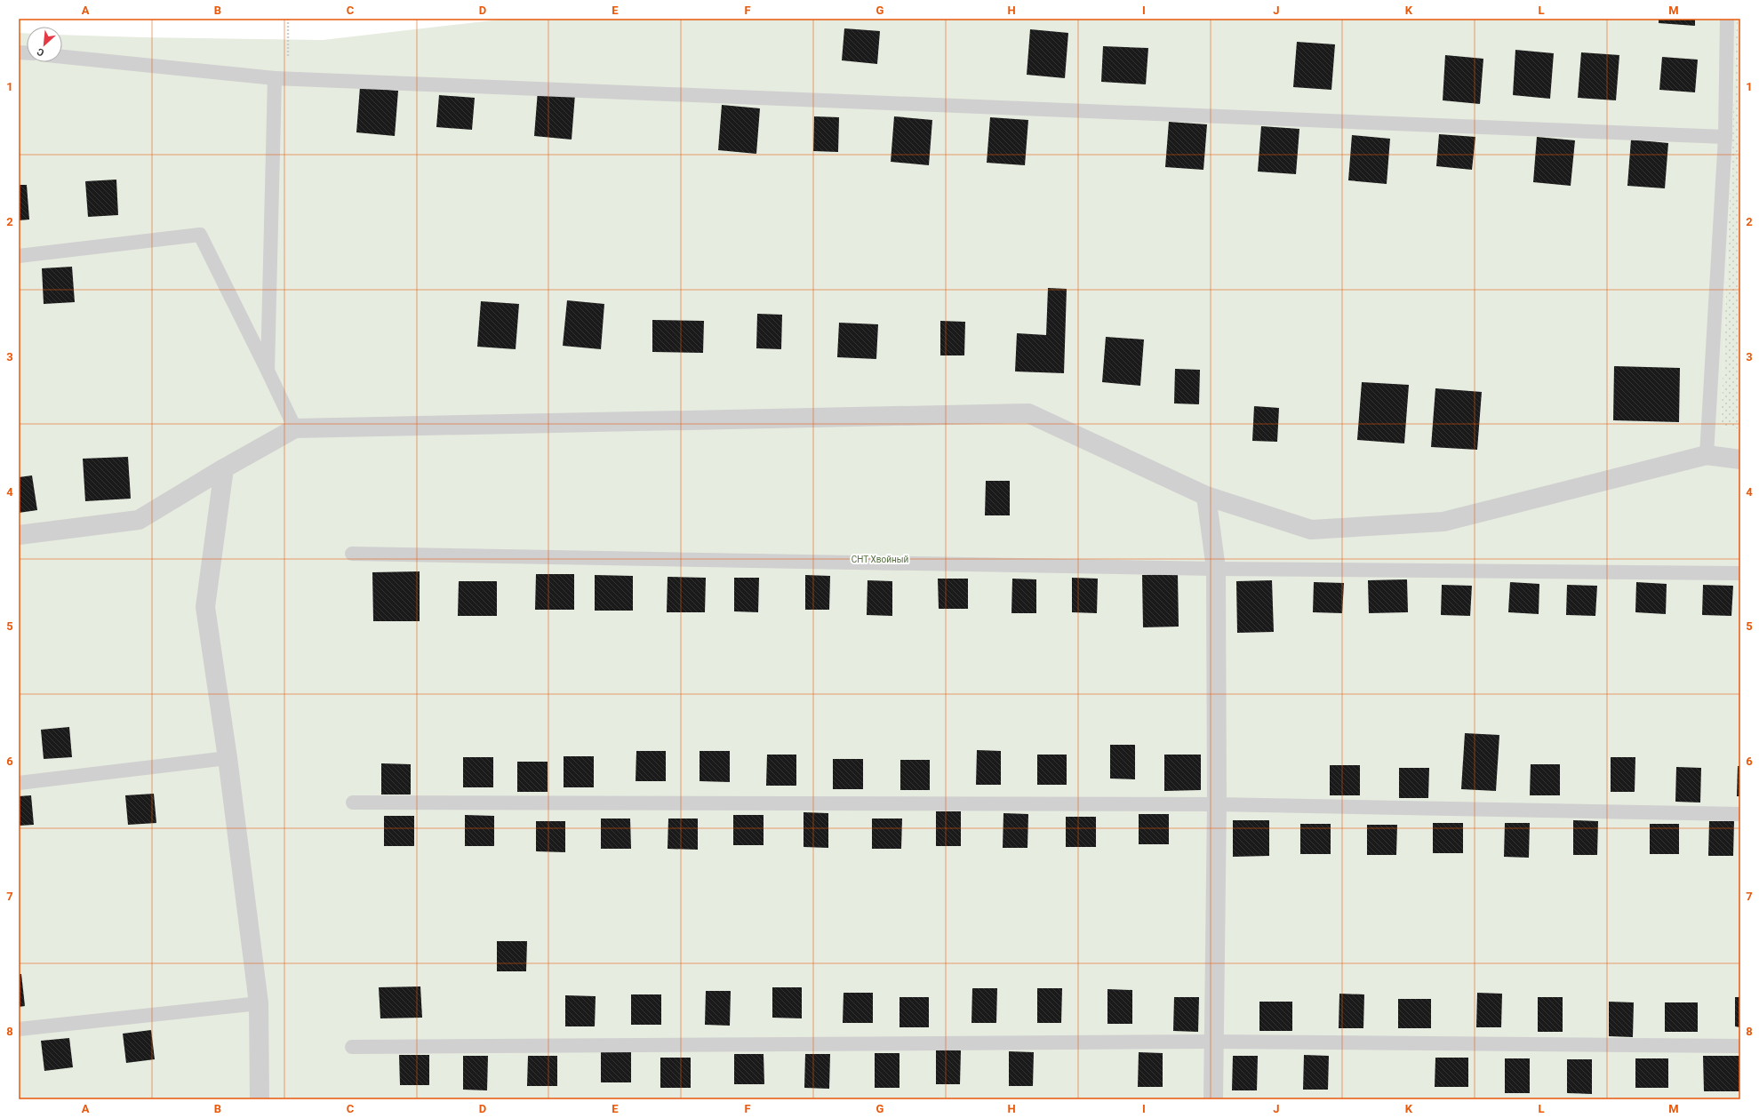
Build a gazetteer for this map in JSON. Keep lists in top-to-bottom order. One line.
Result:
{"parks":["СНТ Хвойный"],"north":"bottom left","grid":{"columns":["A","B","C","D","E","F","G","H","I","J","K","L","M"],"rows":["1","2","3","4","5","6","7","8"]}}
